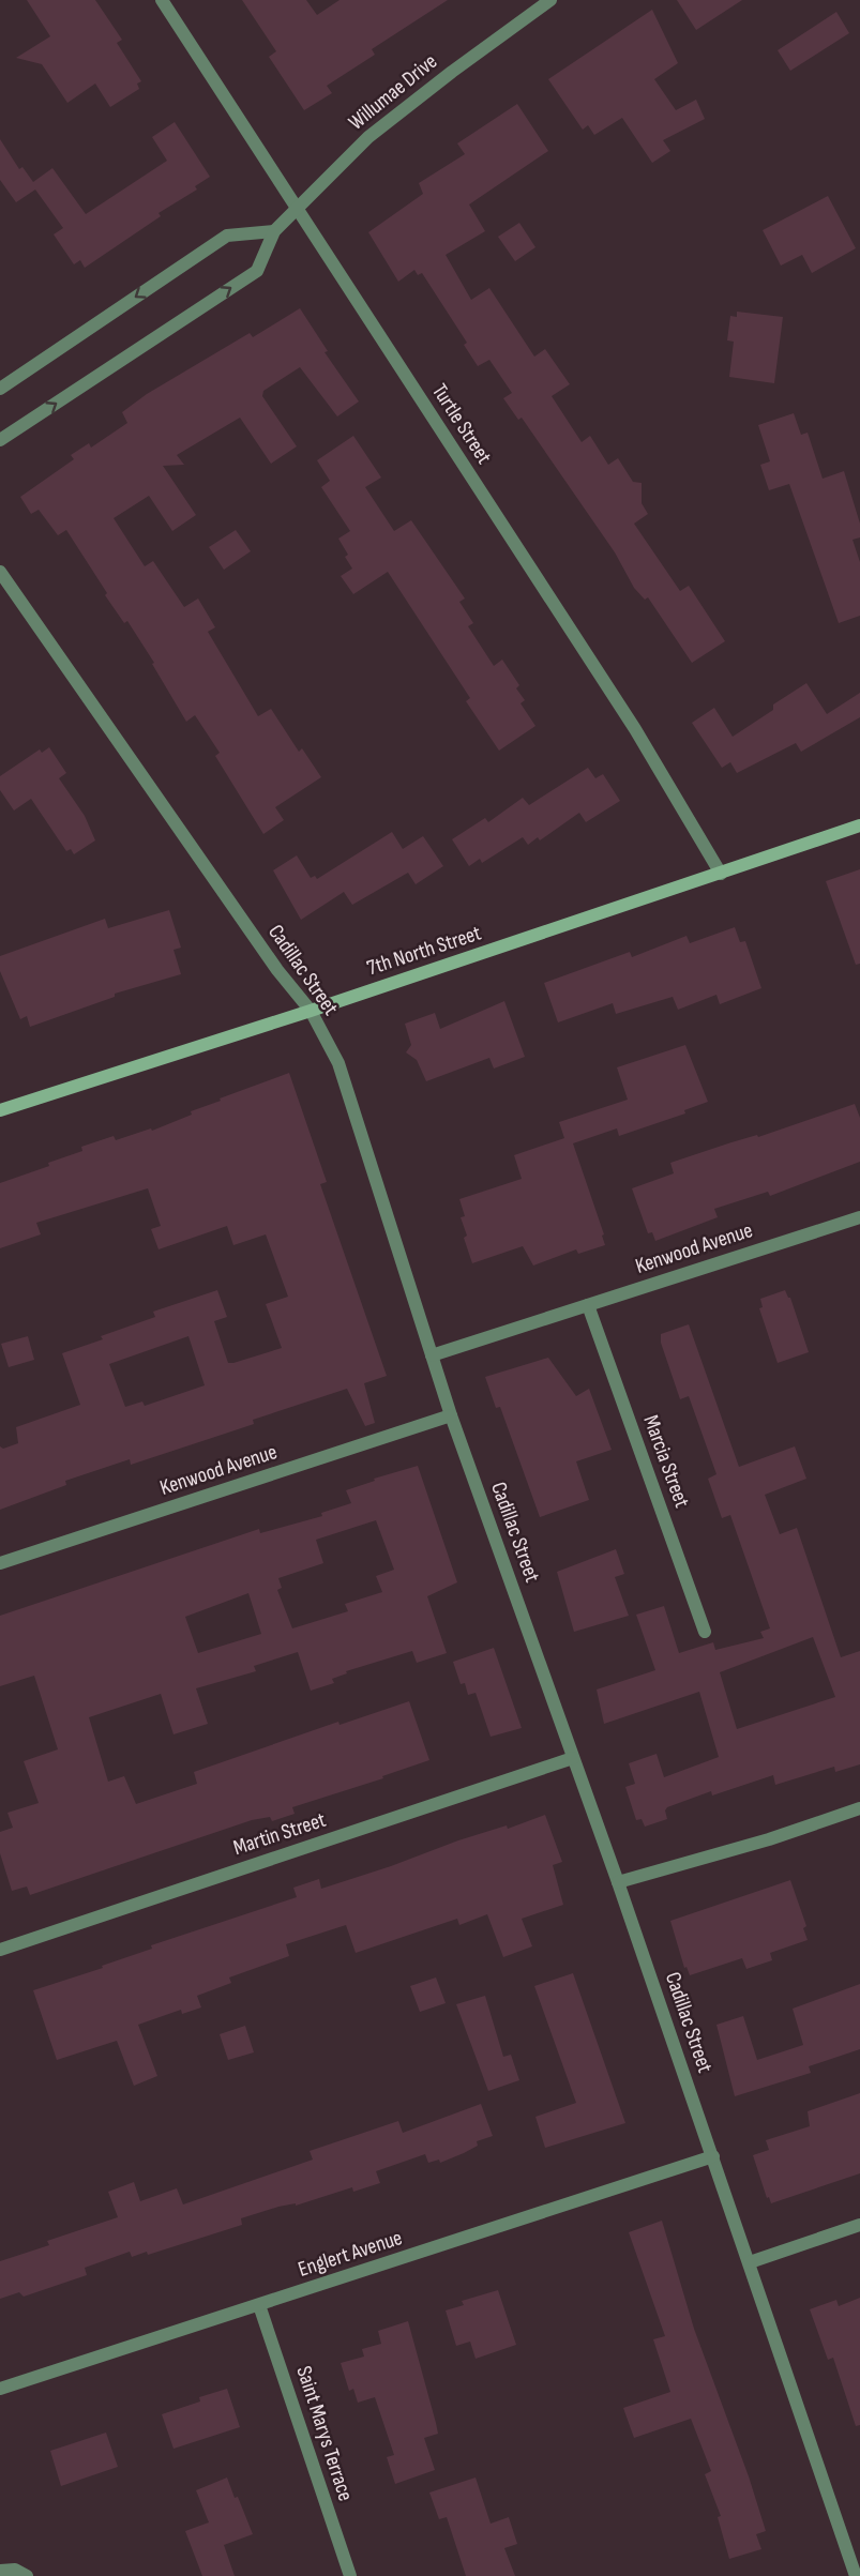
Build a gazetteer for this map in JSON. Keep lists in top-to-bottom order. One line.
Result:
{"streets":{"street":["Willumae Drive","Turtle Street","7th North Street","Cadillac Street","Kenwood Avenue","Marcia Street","Martin Street","Englert Avenue","Saint Marys Terrace"]},"crossings":[["Willumae Drive","Turtle Street"],["Turtle Street","7th North Street"],["7th North Street","Cadillac Street"],["Cadillac Street","Kenwood Avenue"],["Cadillac Street","Martin Street"],["Cadillac Street","Englert Avenue"],["Kenwood Avenue","Marcia Street"],["Englert Avenue","Saint Marys Terrace"]]}
